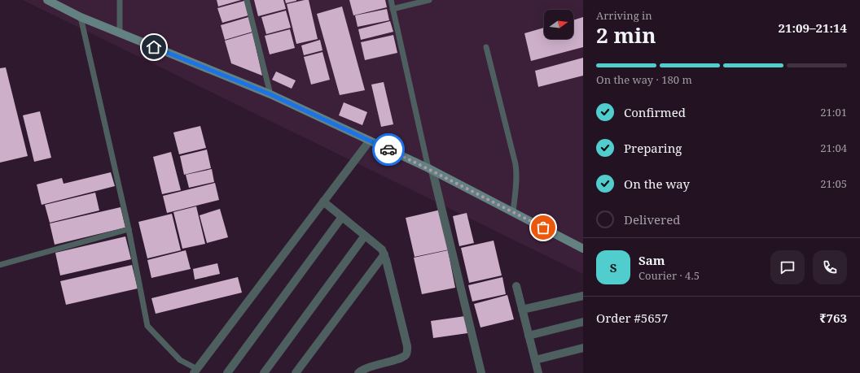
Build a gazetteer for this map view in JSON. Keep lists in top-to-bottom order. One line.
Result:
{"north":"right","page":{"heading":["2 min","Arriving in","21:09–21:14"],"panel":["Sam","Courier · 4.5","Order #5657","₹763"],"bar":"On the way · 180 m","list":[["Confirmed","21:01"],["Preparing","21:04"],["On the way","21:05"],"Delivered"],"round":"S"}}
